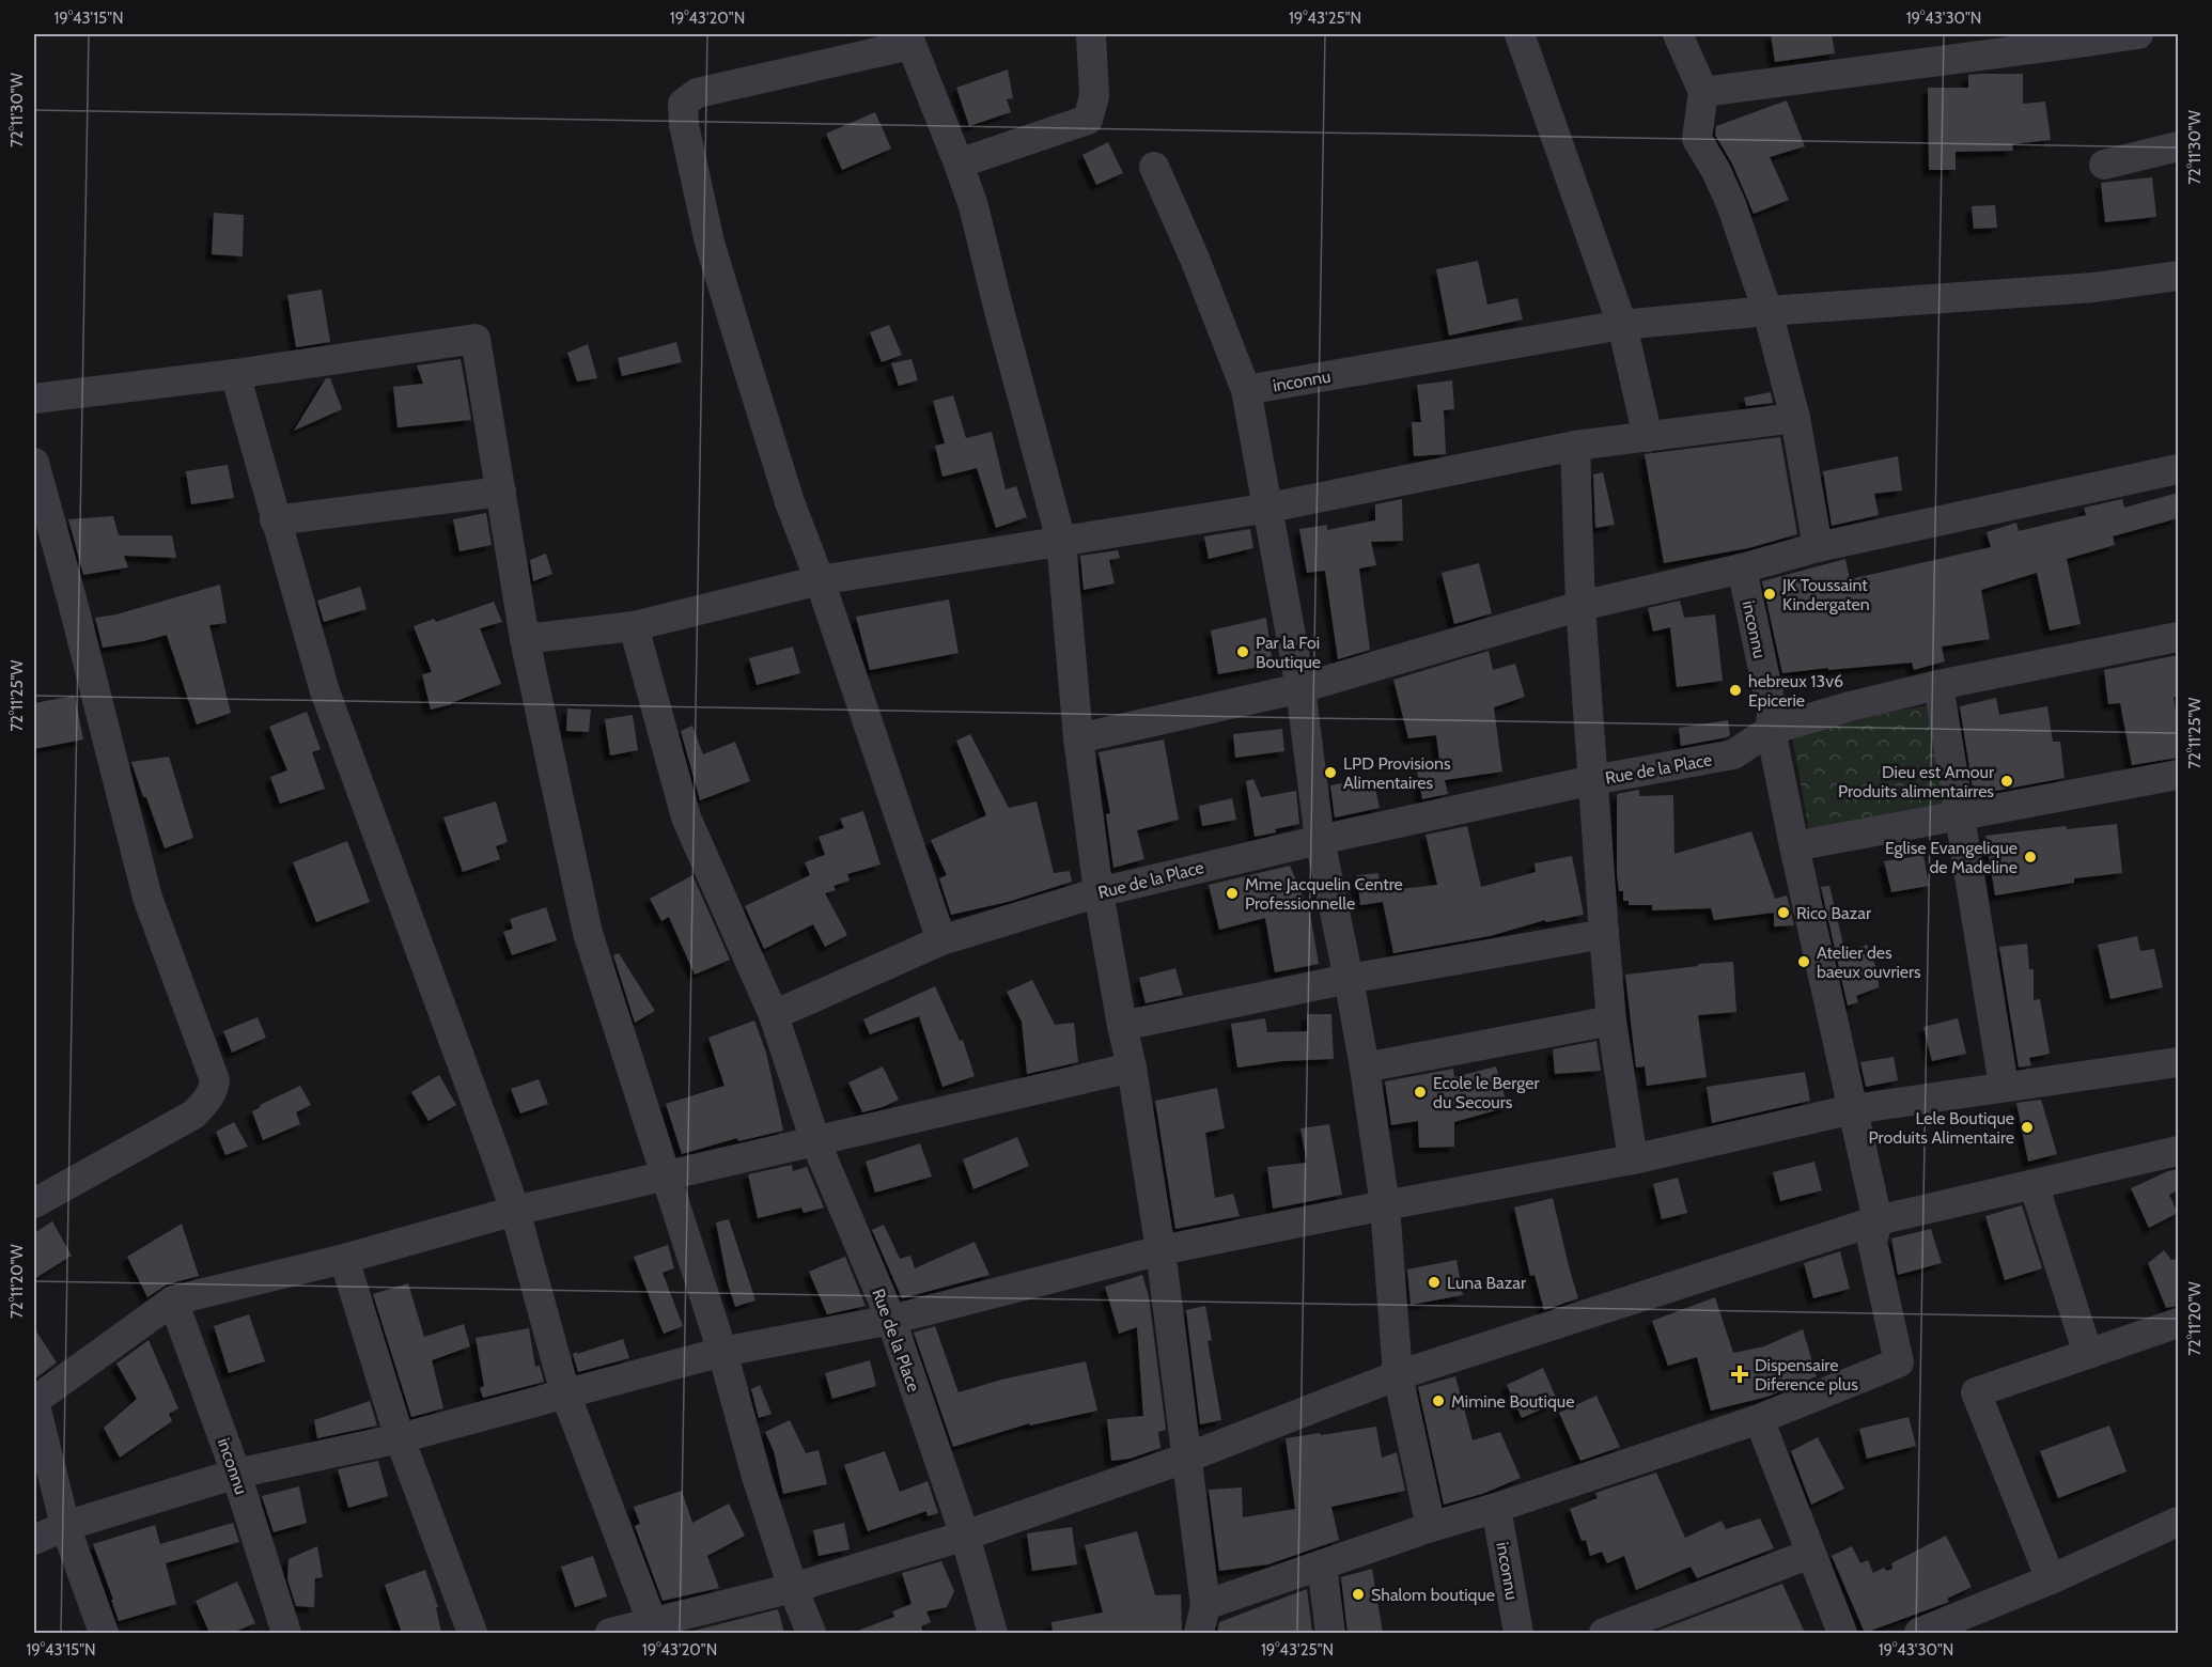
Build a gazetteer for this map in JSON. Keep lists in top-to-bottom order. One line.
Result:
{"streets":{"street":["inconnu","Rue de la Place"]},"crossings":[["inconnu","Rue de la Place"]],"places":{"other":["JK Toussaint Kindergaten","Par la Foi Boutique","hebreux 13v6 Epicerie","LPD Provisions Alimentaires","Dieu est Amour Produits alimentairres","Eglise Evangelique de Madeline","Mme Jacquelin Centre Professionnelle","Rico Bazar","Atelier des baeux ouvriers","Ecole le Berger du Secours","Lele Boutique Produits Alimentaire","Luna Bazar","Mimine Boutique","Shalom boutique"],"health":["Dispensaire Diference plus"]},"coordinates":["19°43'15\"N","19°43'20\"N","19°43'25\"N","19°43'30\"N","72°11'30\"W","72°11'25\"W","72°11'20\"W"]}
